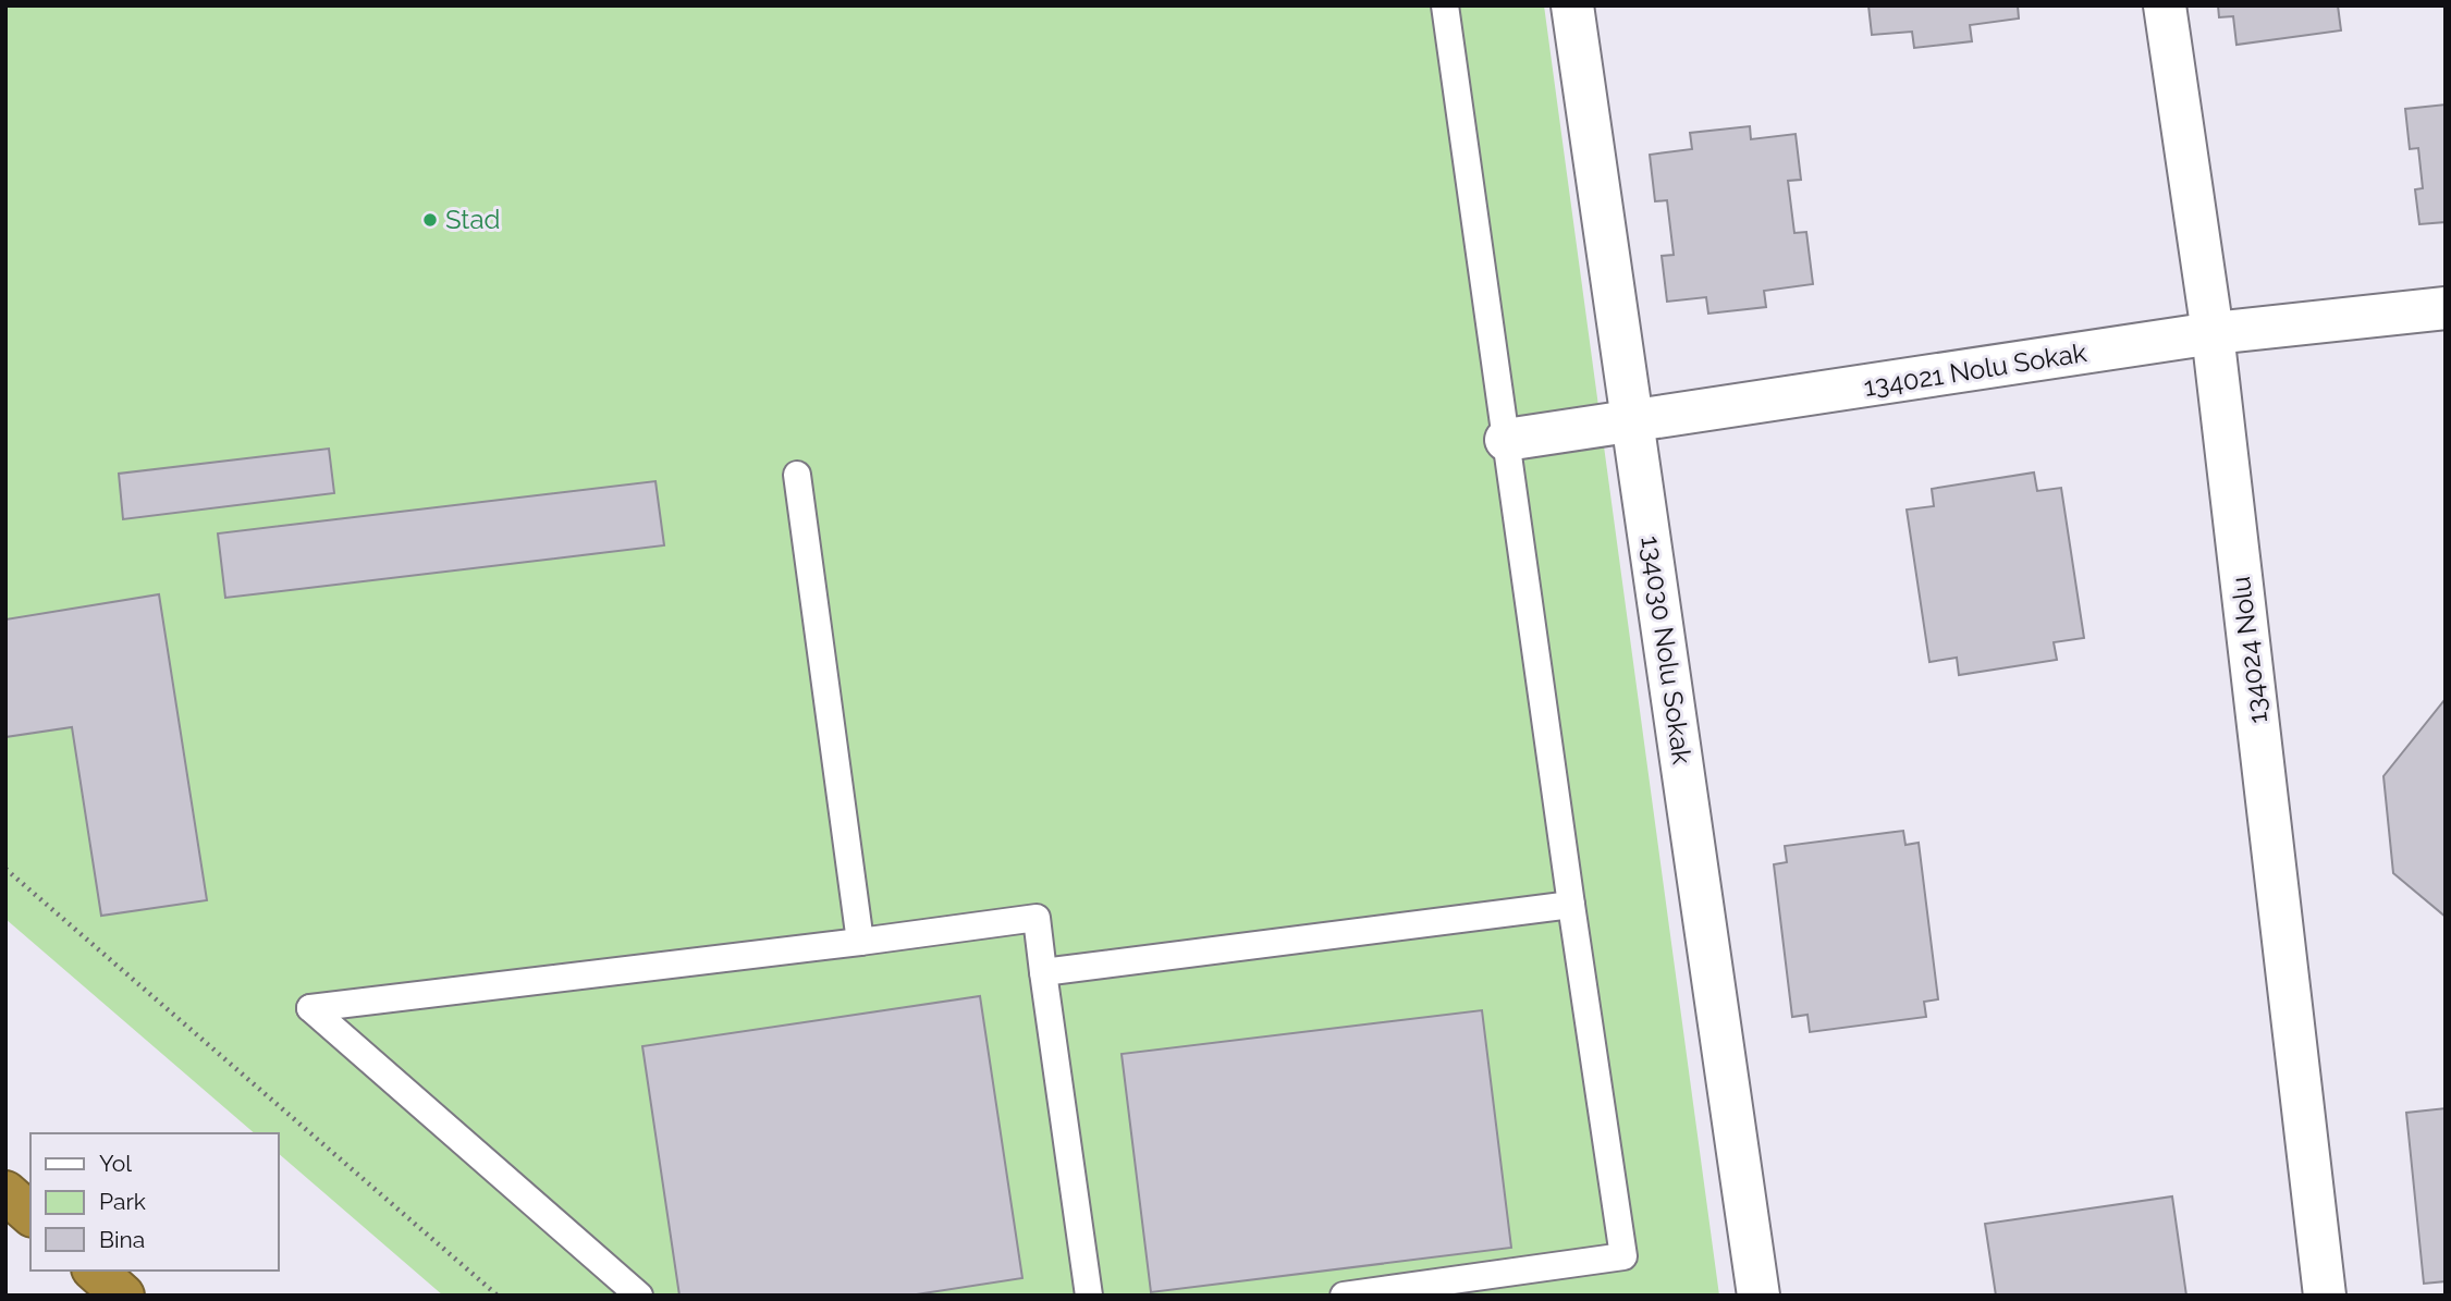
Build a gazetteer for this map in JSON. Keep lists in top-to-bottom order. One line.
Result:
{"streets":{"street":["134021 Nolu Sokak","134030 Nolu Sokak","134024 Nolu"]},"crossings":[["134021 Nolu Sokak","134030 Nolu Sokak"],["134021 Nolu Sokak","134024 Nolu"]],"places":["Stad"],"legend":["Yol","Park","Bina"]}
